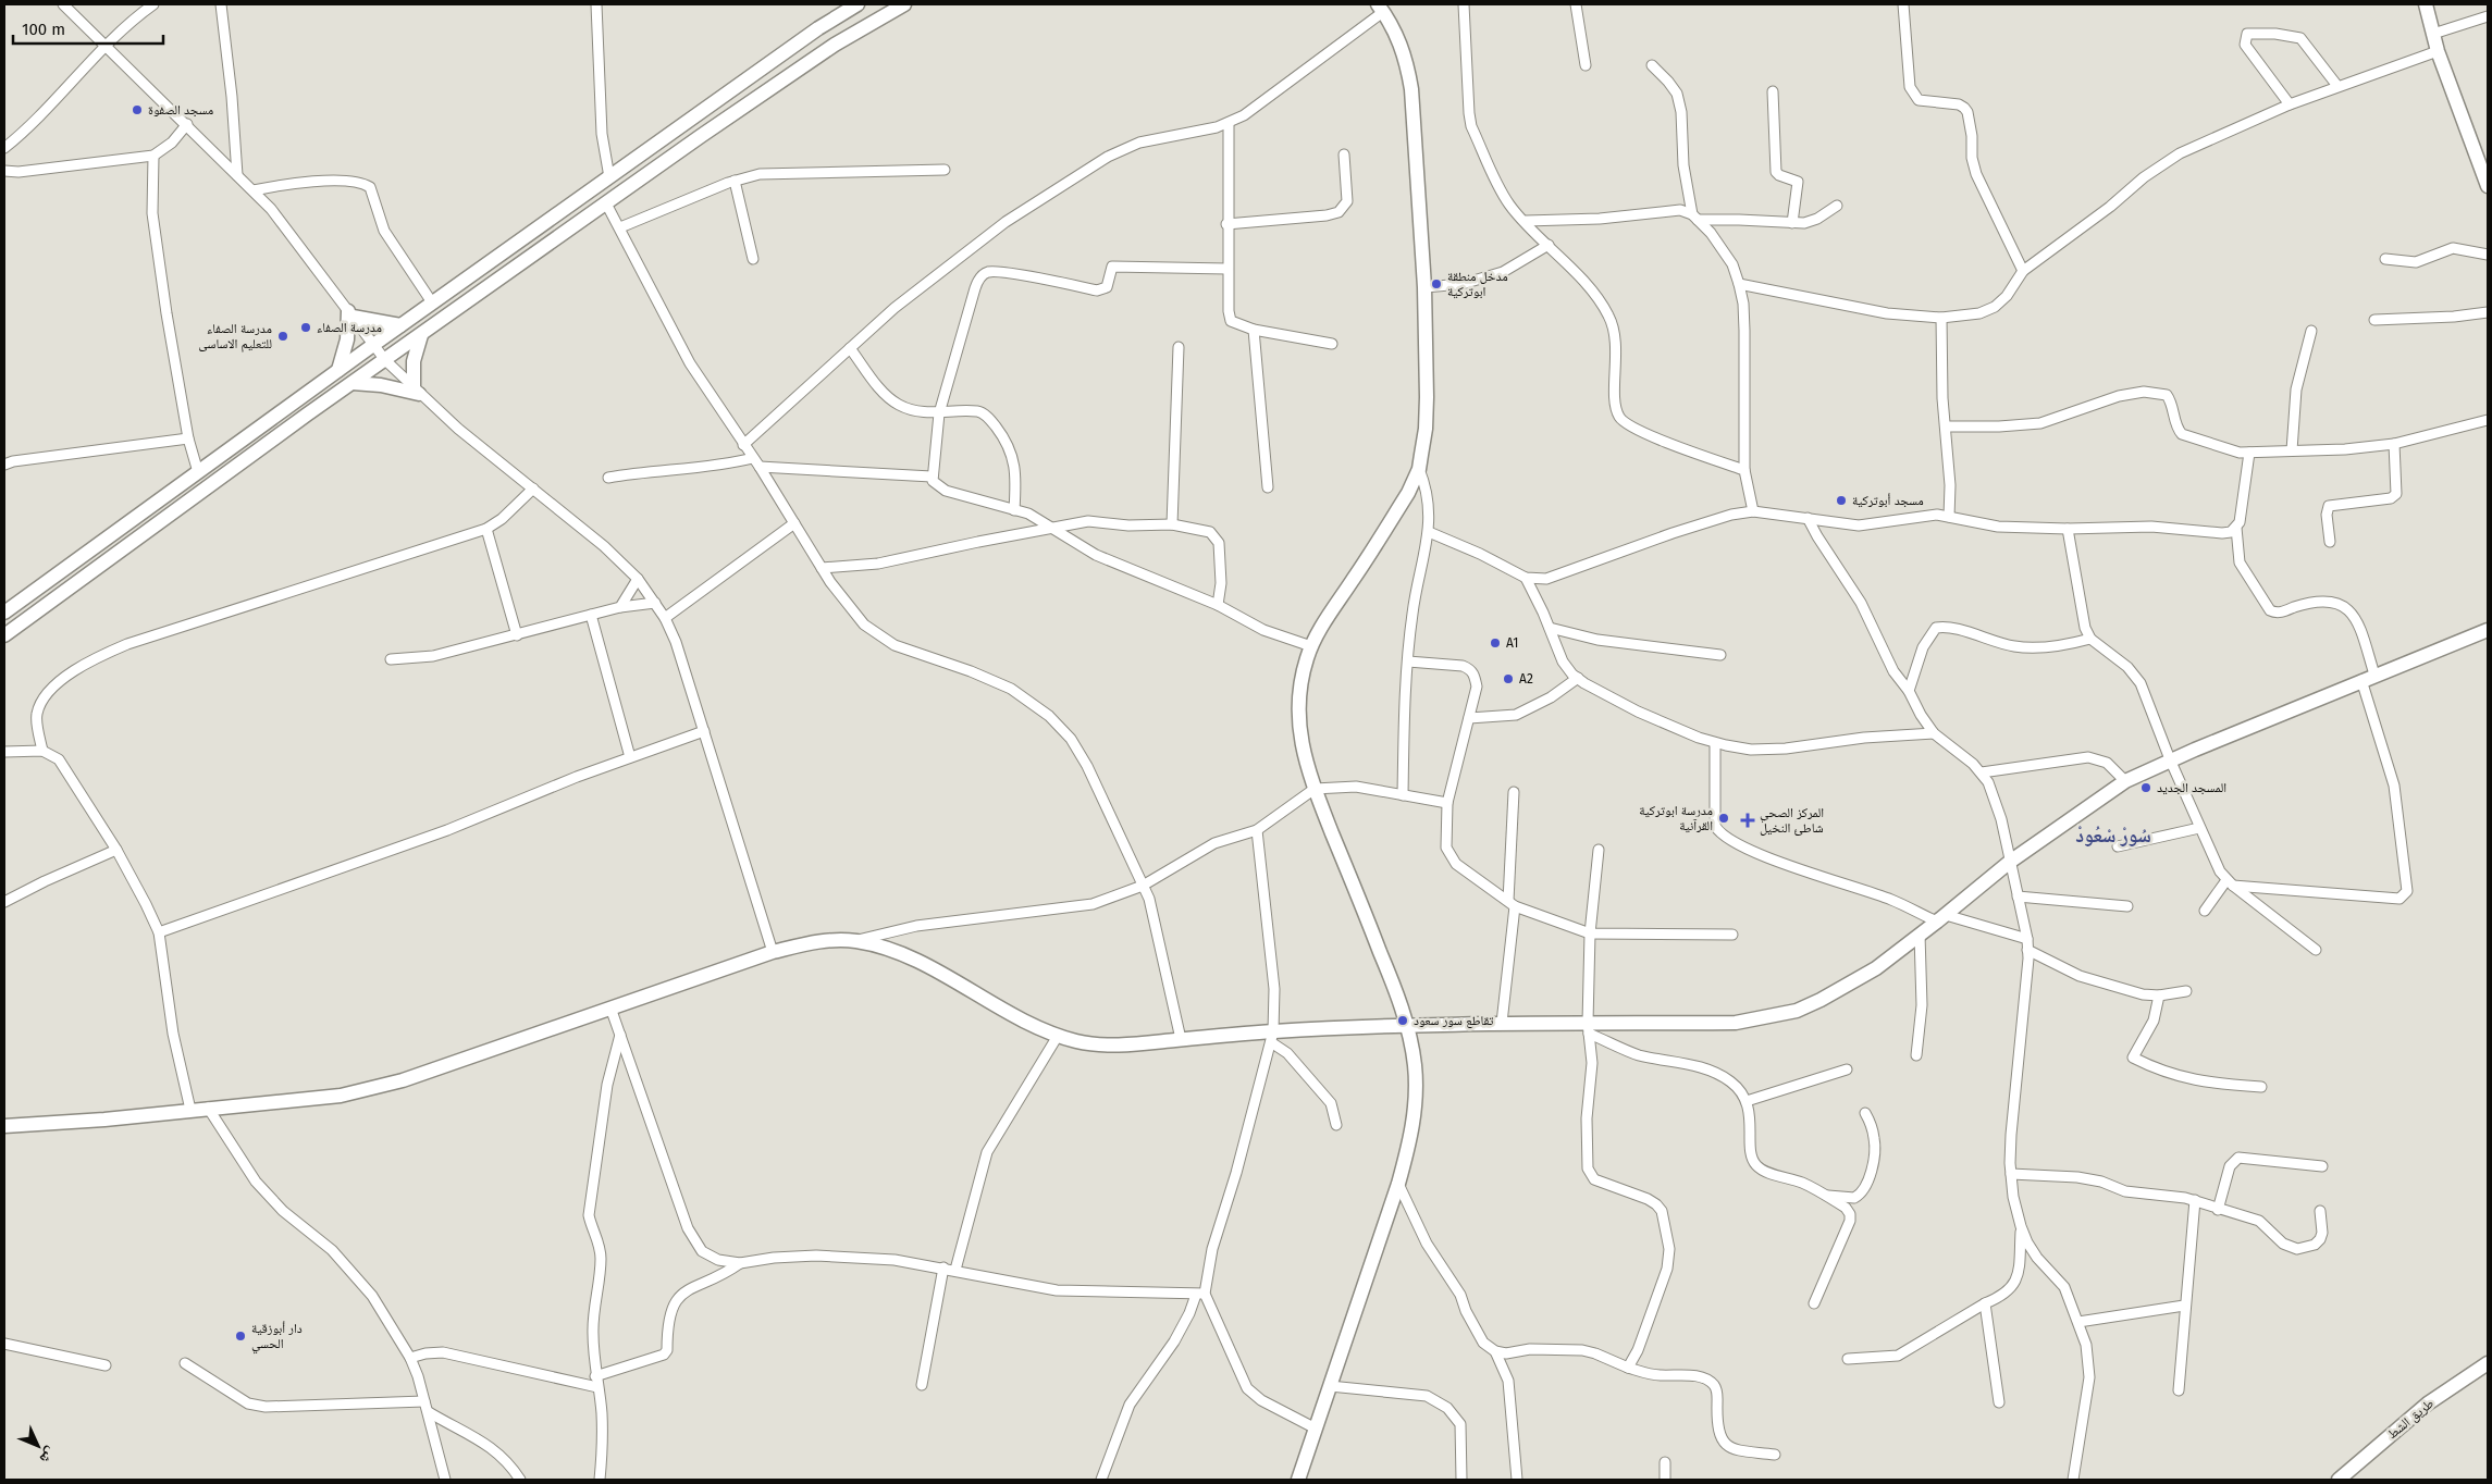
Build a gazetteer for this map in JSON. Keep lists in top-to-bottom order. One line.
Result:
{"streets":{"street":["طريق الشط"]},"districts":["سُورْ سْعُودْ"],"places":{"other":["مسجد الصفوة","مدخل منطقة ابوتركية","مدرسة الصفاء","مدرسة الصفاء للتعليم الاساسى","مسجد أبوتركية","A1","A2","المسجد الجديد","مدرسة ابوتركية القرآنية","تقاطع سور سعود","دار أبوزقية الحسي"],"health":["المركز الصحي شاطئ النخيل"]},"scale_bar":"100 m","north":"bottom right"}
